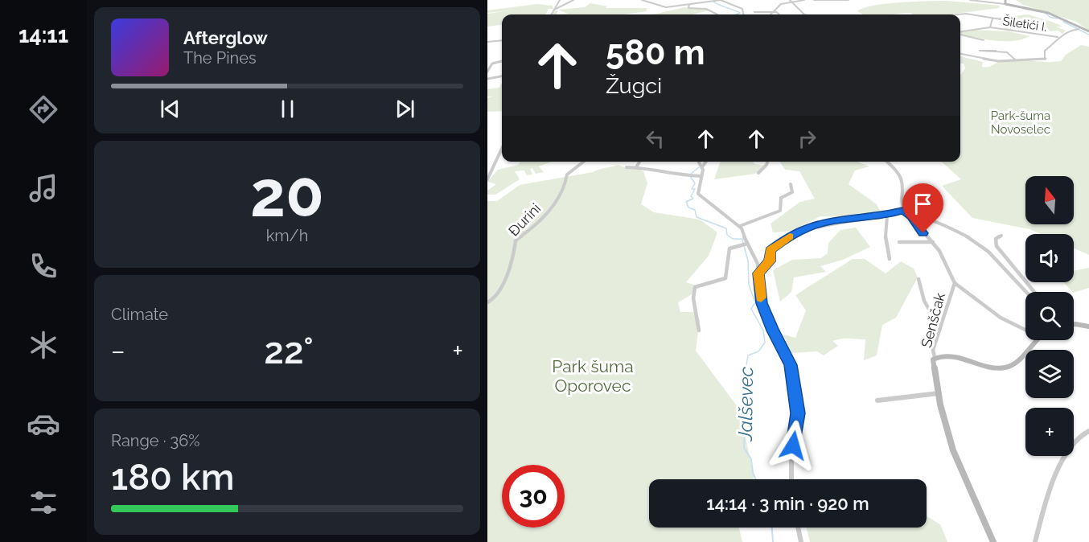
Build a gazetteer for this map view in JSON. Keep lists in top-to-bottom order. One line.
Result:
{"streets":{"street":["Šiletići I.","Đurini","Senščak"]},"water":["Jalševec"],"parks":["Park-šuma Novoselec","Park šuma Oporovec"],"north":"top","page":{"tabs":"14:11","turn":["580 m","Žugci"],"song":["Afterglow","The Pines"],"tile":[["20","km/h"],"Climate",["Range · 36%","180 km"]],"map_buttons":"+","heat":["−","22°","+"],"limit":"30","trip":"14:14 · 3 min · 920 m"}}
